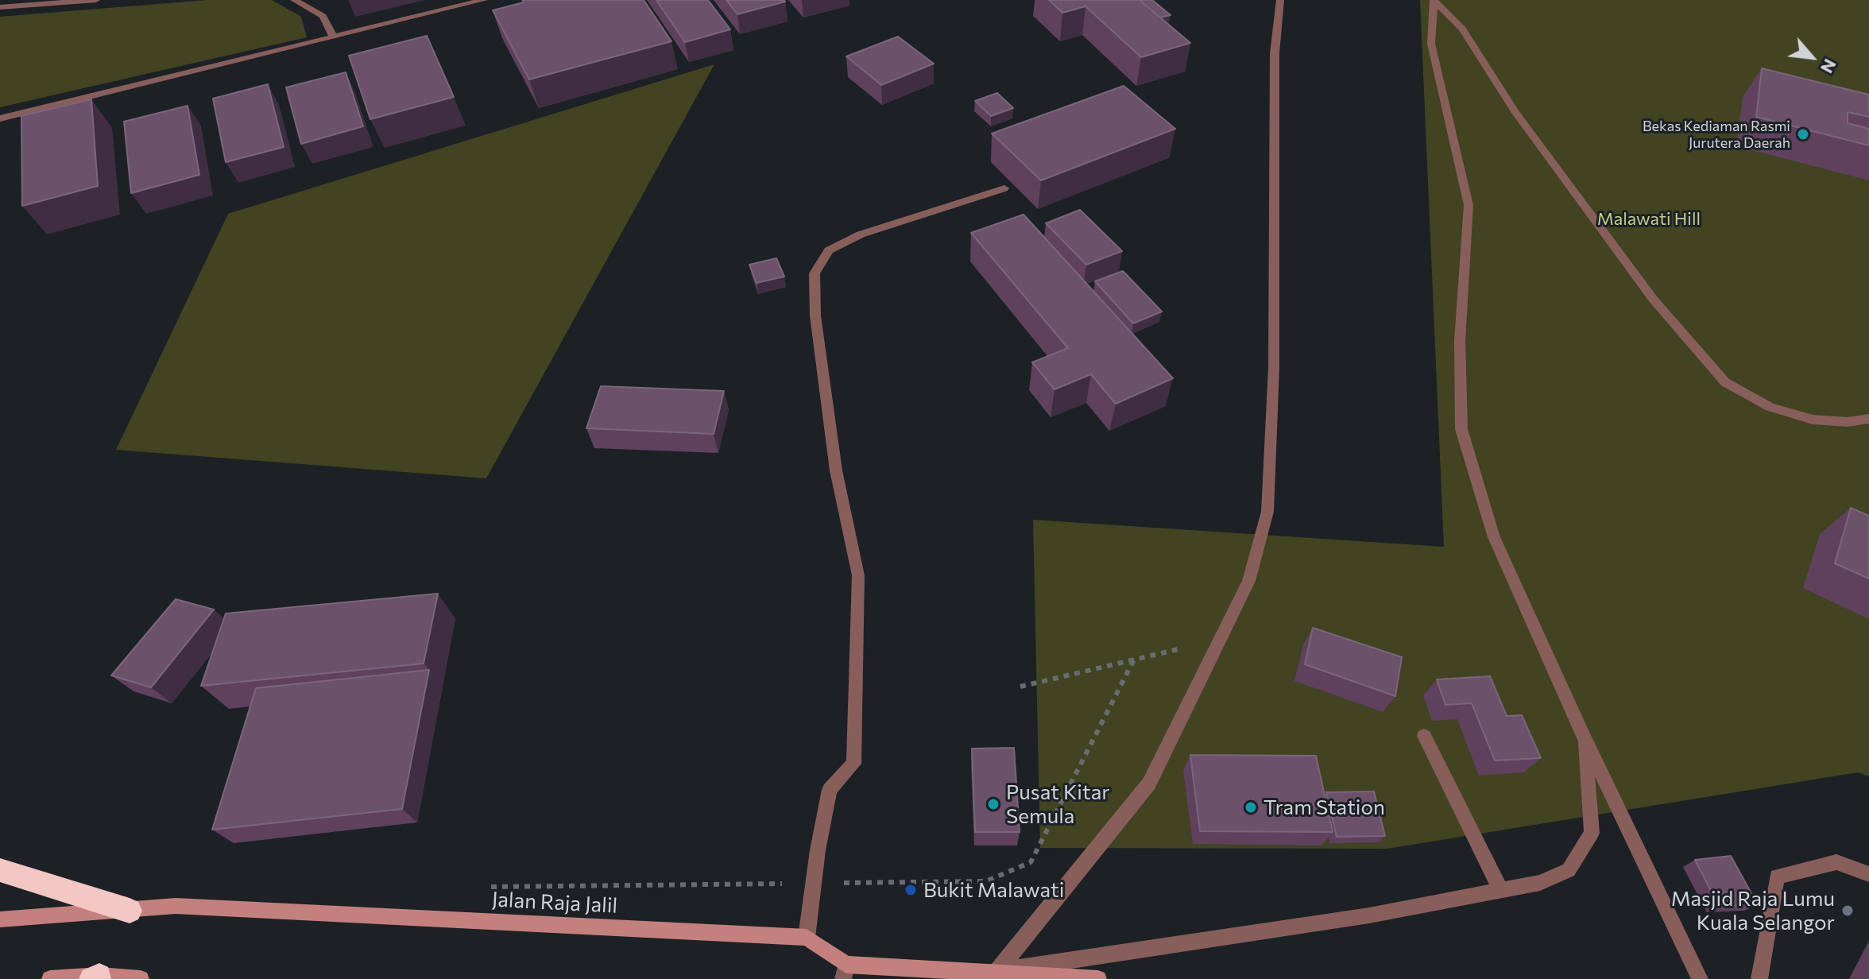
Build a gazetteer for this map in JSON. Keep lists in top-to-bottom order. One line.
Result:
{"streets":{"street":["Jalan Raja Jalil"]},"parks":["Malawati Hill"],"places":["Bekas Kediaman Rasmi Jurutera Daerah","Pusat Kitar Semula","Tram Station","Bukit Malawati","Masjid Raja Lumu Kuala Selangor"],"north":"bottom right"}
